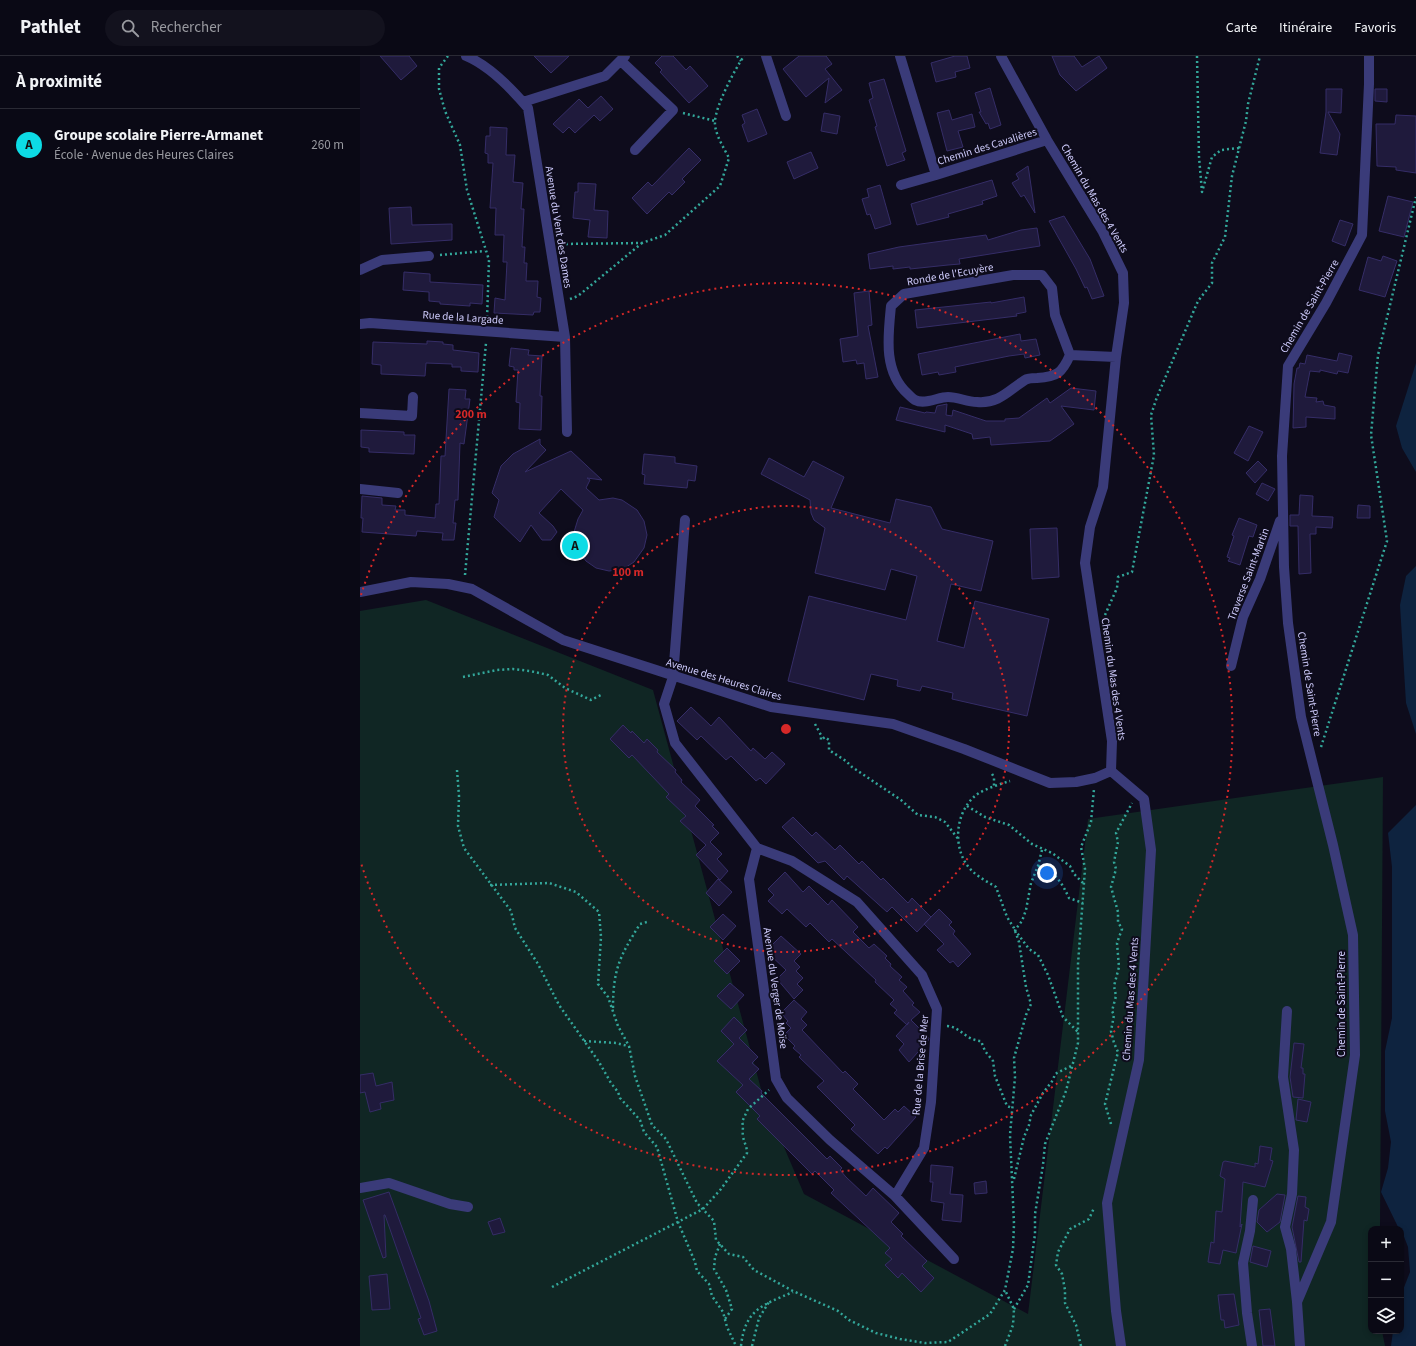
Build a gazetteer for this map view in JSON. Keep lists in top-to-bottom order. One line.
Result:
{"streets":{"street":["Chemin des Cavalières","Chemin du Mas des 4 Vents","Avenue du Vent des Dames","Ronde de l'Ecuyère","Chemin de Saint-Pierre","Rue de la Largade","Traverse Saint-Martin","Avenue des Heures Claires","Avenue du Verger de Moïse","Rue de la Brise de Mer"]},"crossings":[["Chemin des Cavalières","Chemin du Mas des 4 Vents"],["Chemin du Mas des 4 Vents","Avenue des Heures Claires"],["Avenue du Vent des Dames","Rue de la Largade"],["Chemin de Saint-Pierre","Traverse Saint-Martin"],["Avenue du Verger de Moïse","Rue de la Brise de Mer"]],"page":{"header":"Pathlet","search":"Rechercher","nav":["Carte","Itinéraire","Favoris"],"heading":"À proximité","list":[{"mark":"A","name":"Groupe scolaire Pierre-Armanet","note":"École · Avenue des Heures Claires","value":"260 m"}],"pins":"A","map_buttons":["+","−"]},"rings":["200 m","100 m"]}
